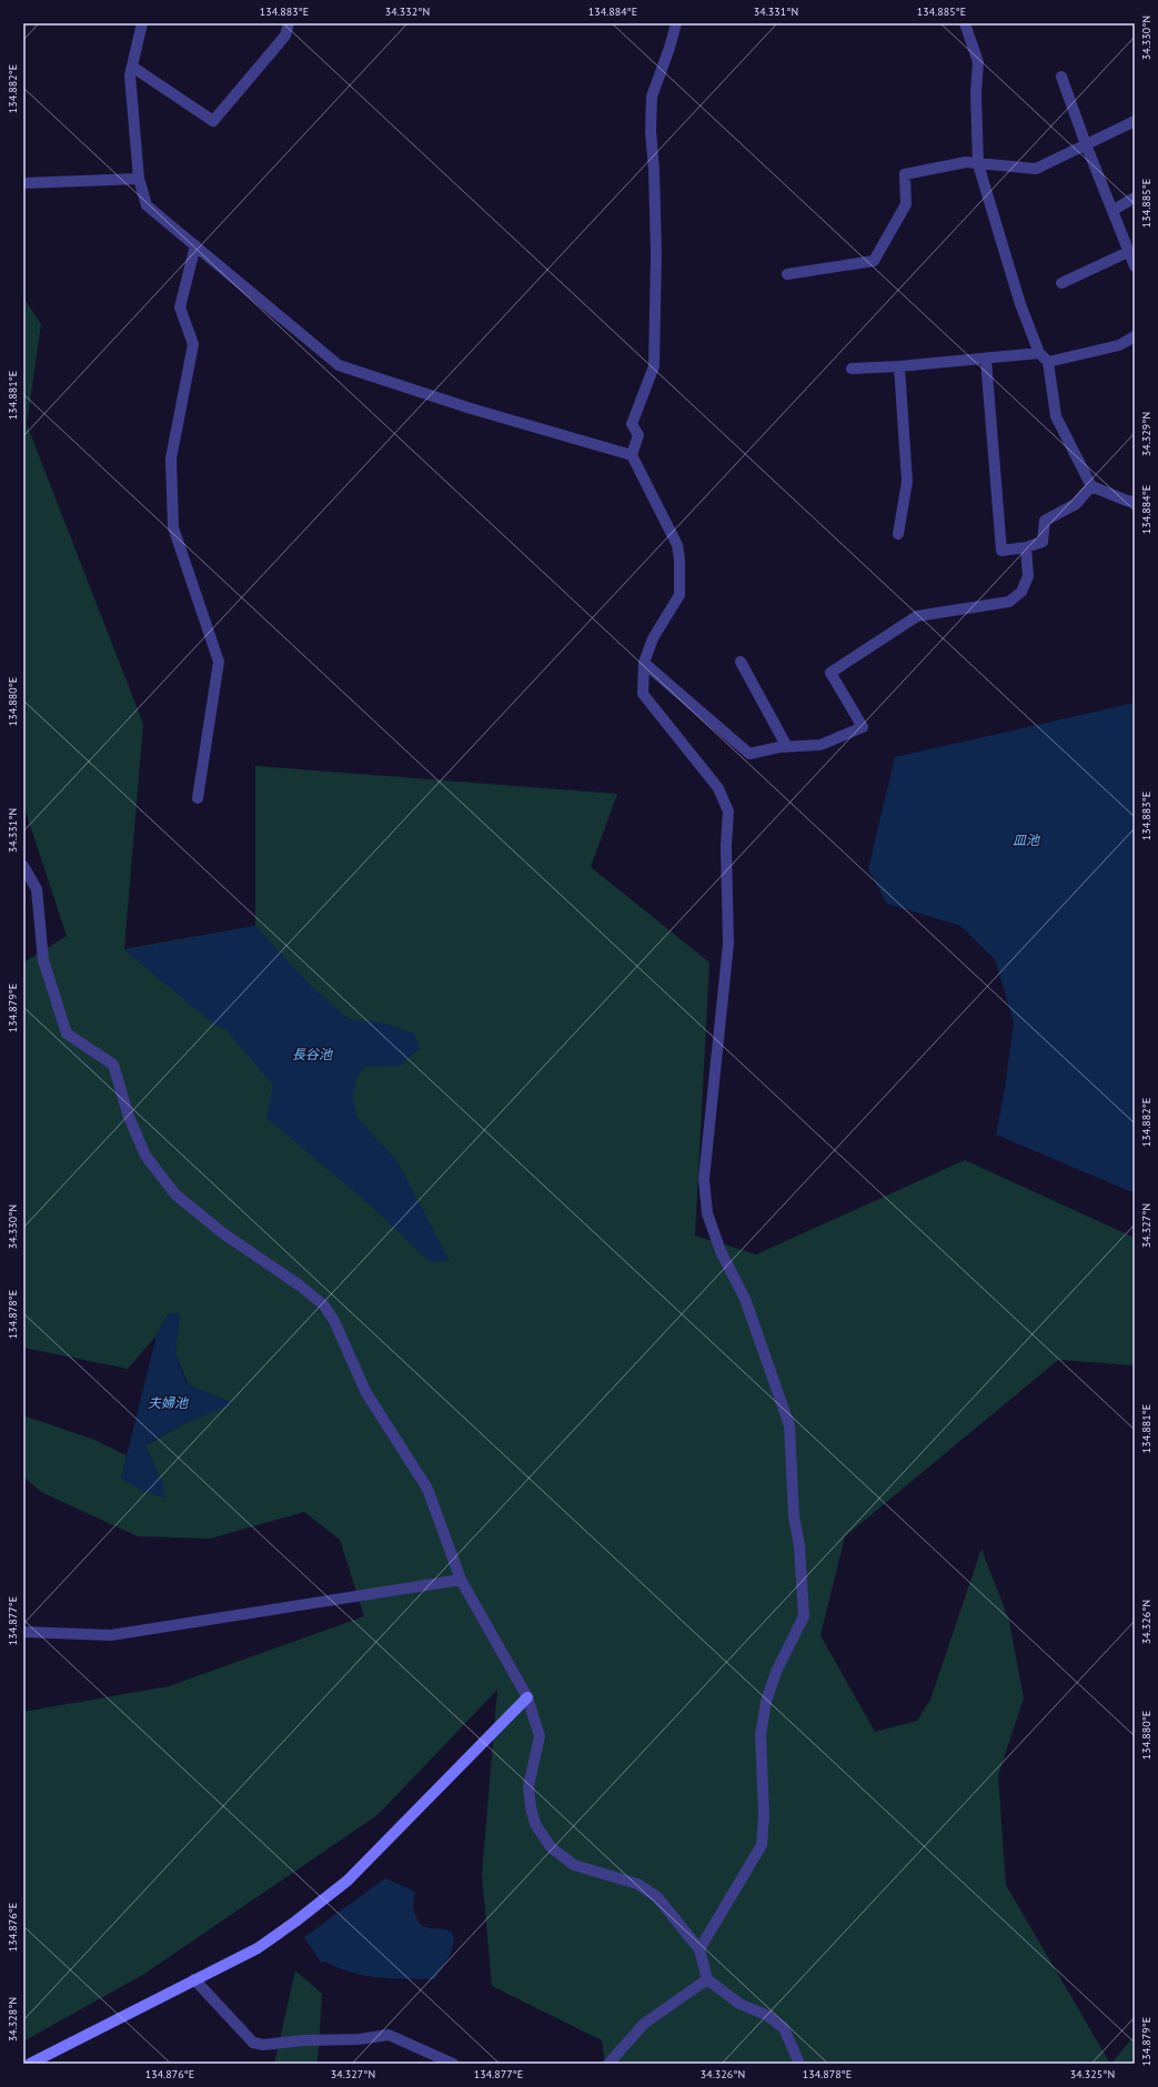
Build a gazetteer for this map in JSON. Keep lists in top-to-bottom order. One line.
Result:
{"water":["皿池","長谷池","夫婦池"],"coordinates":["134.883°E","34.332°N","134.884°E","34.331°N","134.885°E","34.330°N","134.882°E","134.881°E","34.329°N","134.880°E","134.879°E","34.327°N","134.878°E","134.877°E","34.326°N","134.876°E","34.328°N","34.325°N"]}
